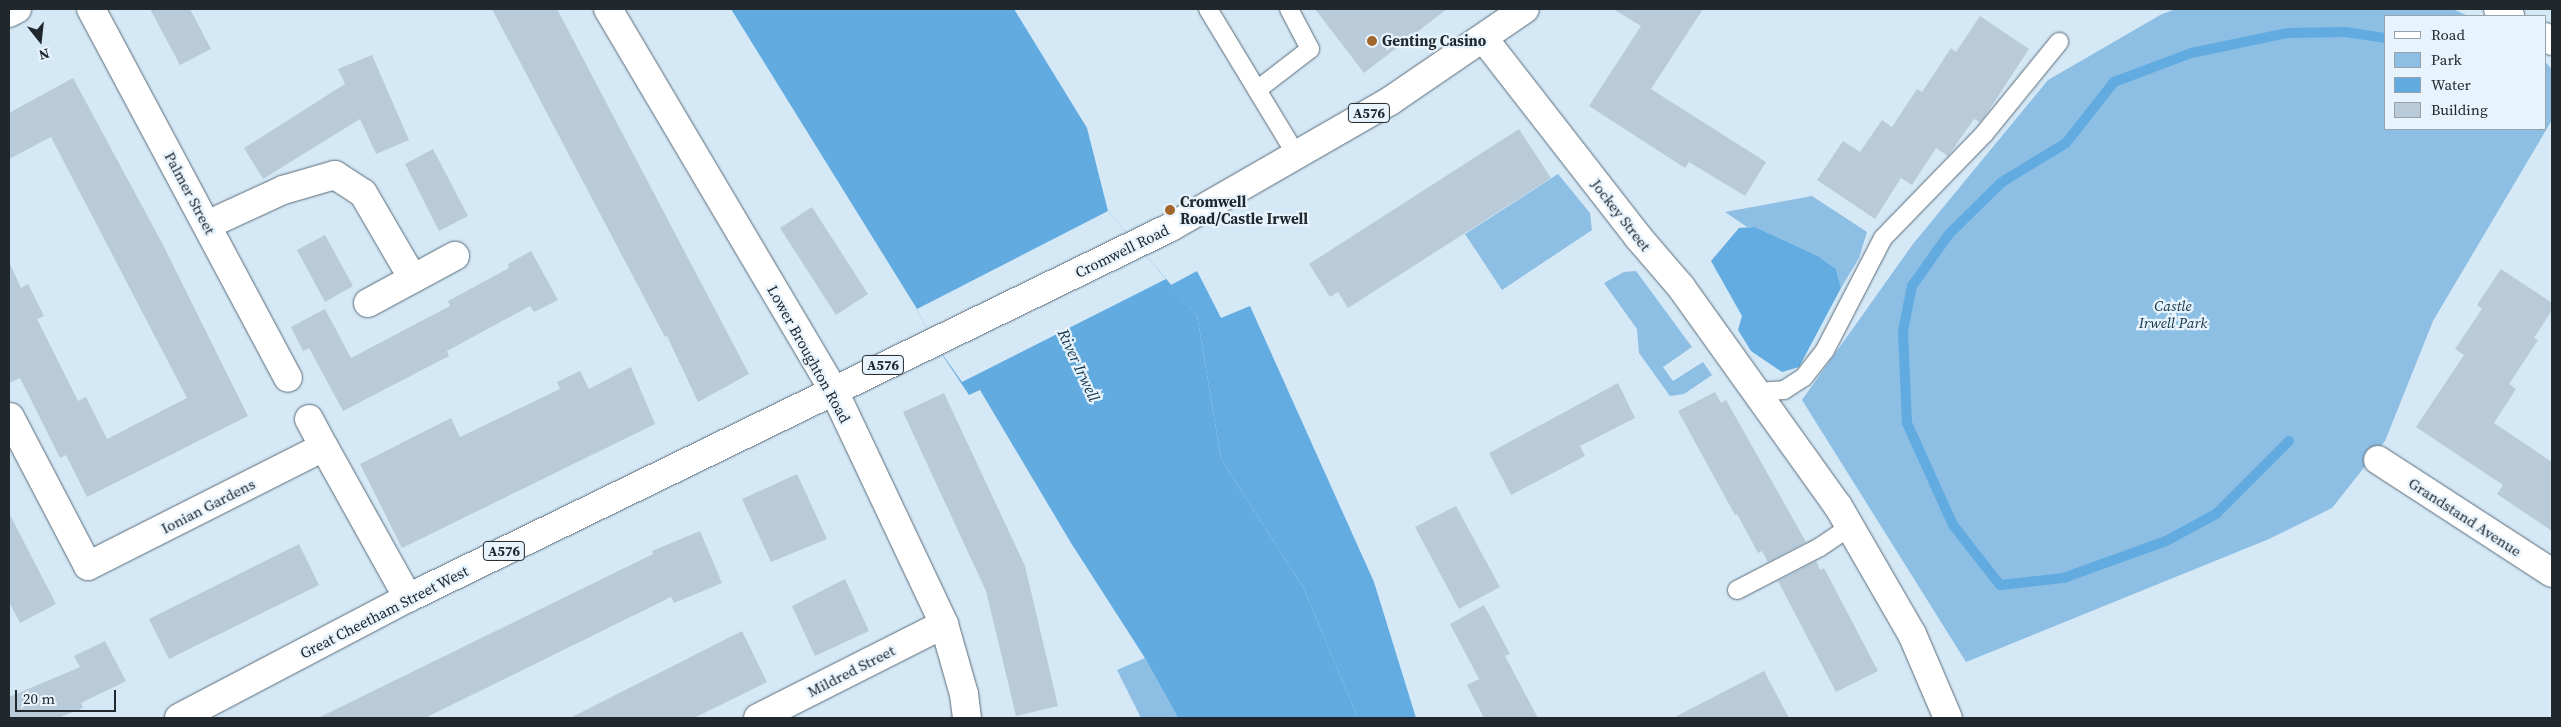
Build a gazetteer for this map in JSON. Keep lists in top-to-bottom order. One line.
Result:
{"streets":{"main road":["A576","Palmer Street","Jockey Street","Cromwell Road","Lower Broughton Road","Ionian Gardens","Grandstand Avenue","Great Cheetham Street West","Mildred Street"]},"crossings":[["Jockey Street","Cromwell Road"],["Cromwell Road","Lower Broughton Road"],["Cromwell Road","Great Cheetham Street West"],["Lower Broughton Road","Great Cheetham Street West"],["Lower Broughton Road","Mildred Street"]],"water":["River Irwell"],"parks":["Castle Irwell Park"],"places":["Genting Casino","Cromwell Road/Castle Irwell"],"legend":["Road","Park","Water","Building"],"scale_bar":"20 m","north":"bottom"}
